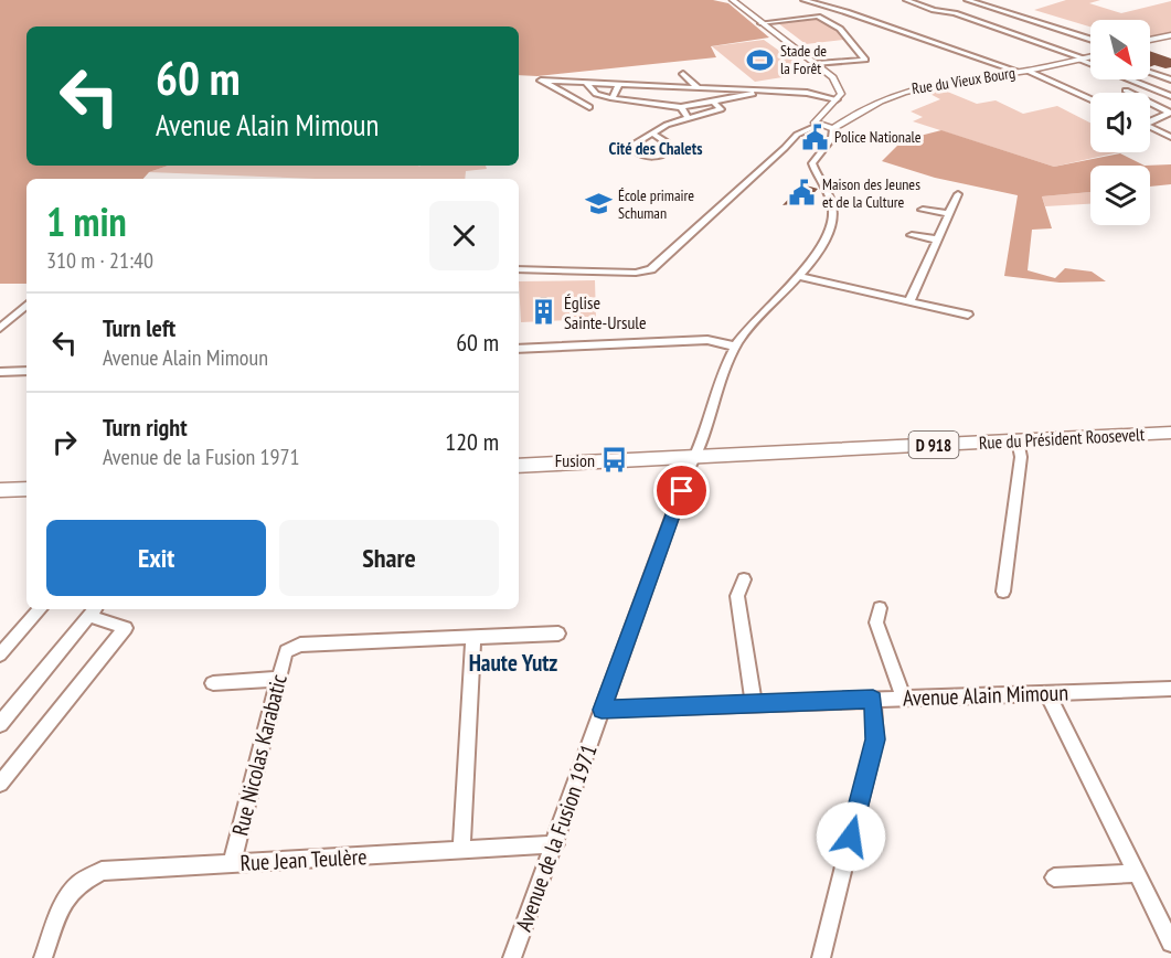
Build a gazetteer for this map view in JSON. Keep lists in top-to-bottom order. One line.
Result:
{"streets":{"main road":["Rue du Président Roosevelt","D 918"],"street":["Rue du Vieux Bourg","Avenue Alain Mimoun","Rue Nicolas Karabatic","Avenue de la Fusion 1971","Rue Jean Teulère"]},"crossings":[["Rue du Vieux Bourg","Avenue de la Fusion 1971"],["Rue du Président Roosevelt","Avenue de la Fusion 1971"],["Avenue Alain Mimoun","Avenue de la Fusion 1971"],["Rue Nicolas Karabatic","Rue Jean Teulère"],["Avenue de la Fusion 1971","Rue Jean Teulère"]],"districts":["Cité des Chalets","Haute Yutz"],"places":{"sports":["Stade de la Forêt"],"public building":["Police Nationale","Maison des Jeunes et de la Culture"],"school or university":["École primaire Schuman"],"building":["Église Sainte-Ursule"],"bus stop":["Fusion"]},"north":"bottom right","page":{"turn":["60 m","Avenue Alain Mimoun"],"heading":["1 min","310 m · 21:40"],"list":[{"name":"Turn left","note":"Avenue Alain Mimoun","value":"60 m"},{"name":"Turn right","note":"Avenue de la Fusion 1971","value":"120 m"}],"buttons":["Exit","Share"]}}
